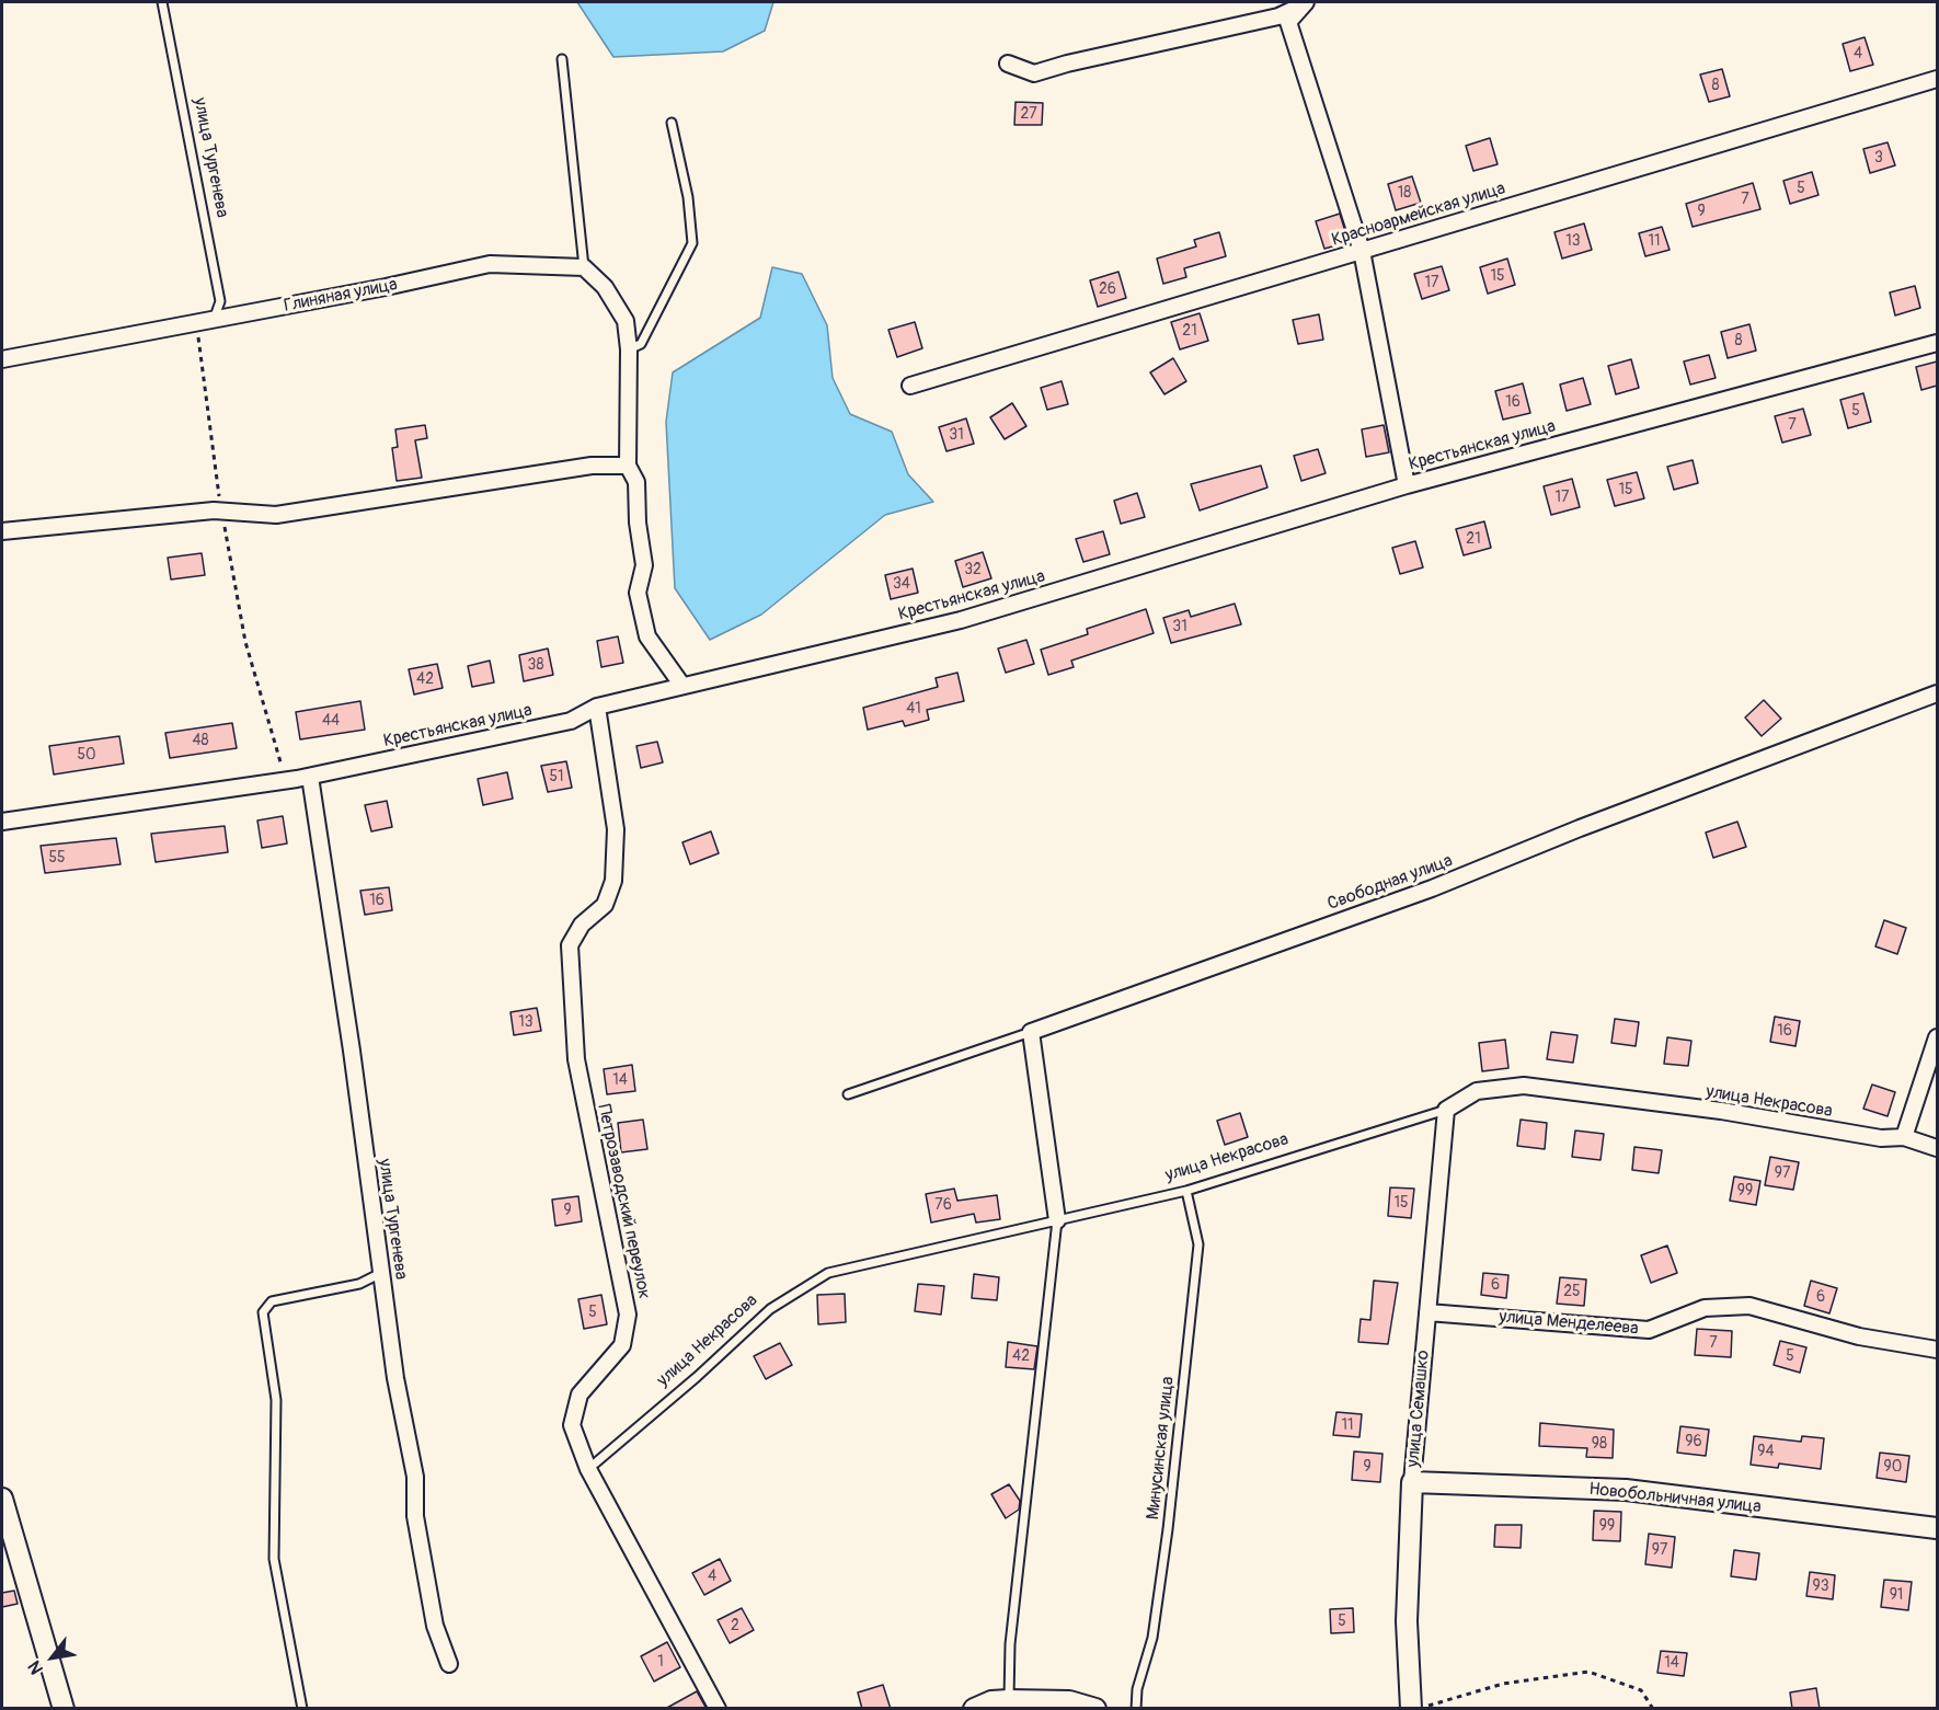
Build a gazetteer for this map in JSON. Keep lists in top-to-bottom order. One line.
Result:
{"streets":{"street":["улица Тургенева","Красноармейская улица","Глиняная улица","Крестьянская улица","Свободная улица","улица Некрасова","Петрозаводский переулок","улица Менделеева","улица Семашко","Новобольничная улица"],"lane":["Минусинская улица"]},"crossings":[["улица Тургенева","Глиняная улица"],["улица Тургенева","Крестьянская улица"],["Крестьянская улица","Петрозаводский переулок"],["улица Некрасова","Петрозаводский переулок"],["улица Некрасова","улица Семашко"],["улица Некрасова","Минусинская улица"],["улица Менделеева","улица Семашко"],["улица Семашко","Новобольничная улица"]],"house_numbers":["4","8","27","3","5","18","7","9","13","11","15","17","26","21","8","16","5","7","31","15","17","21","32","34","31","38","42","41","44","48","50","51","55","16","13","16","14","97","99","15","76","9","6","25","6","5","7","42","5","11","96","98","94","9","90","99","97","4","93","91","5","2","1","14"],"north":"bottom left"}
